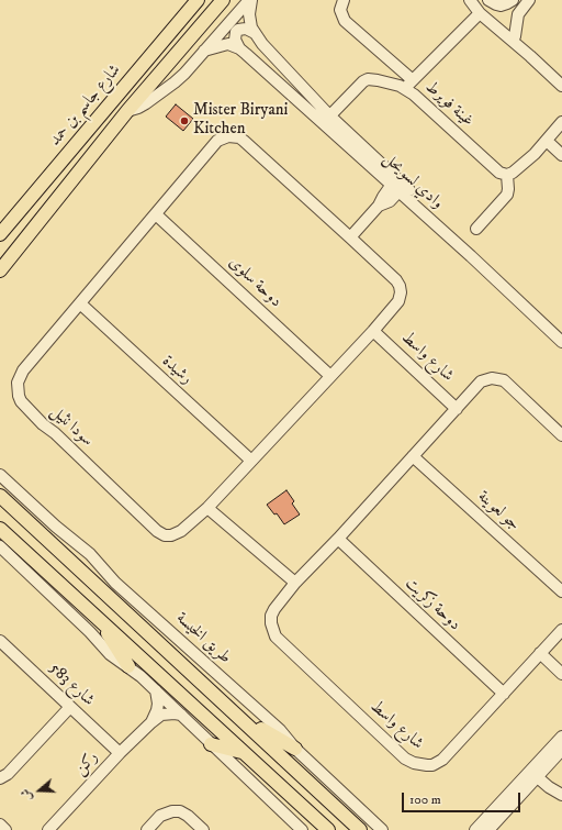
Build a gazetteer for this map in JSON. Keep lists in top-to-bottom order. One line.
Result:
{"streets":{"main road":["شارع جاسم بن حمد","طريق الخيسة"],"street":["غينة فويرط","وادي لسويحل","دوحة سلوى","شارع واسط","رشيدة","سودا نثيل","جو لعوينة","دوحة زكريت","شارع 583","ركن"]},"crossings":[["غينة فويرط","وادي لسويحل"],["دوحة سلوى","سودا نثيل"],["شارع واسط","سودا نثيل"],["شارع واسط","جو لعوينة"],["شارع واسط","دوحة زكريت"],["رشيدة","سودا نثيل"],["شارع 583","ركن"]],"places":["Mister Biryani Kitchen"],"scale_bar":"100 m","north":"left"}
